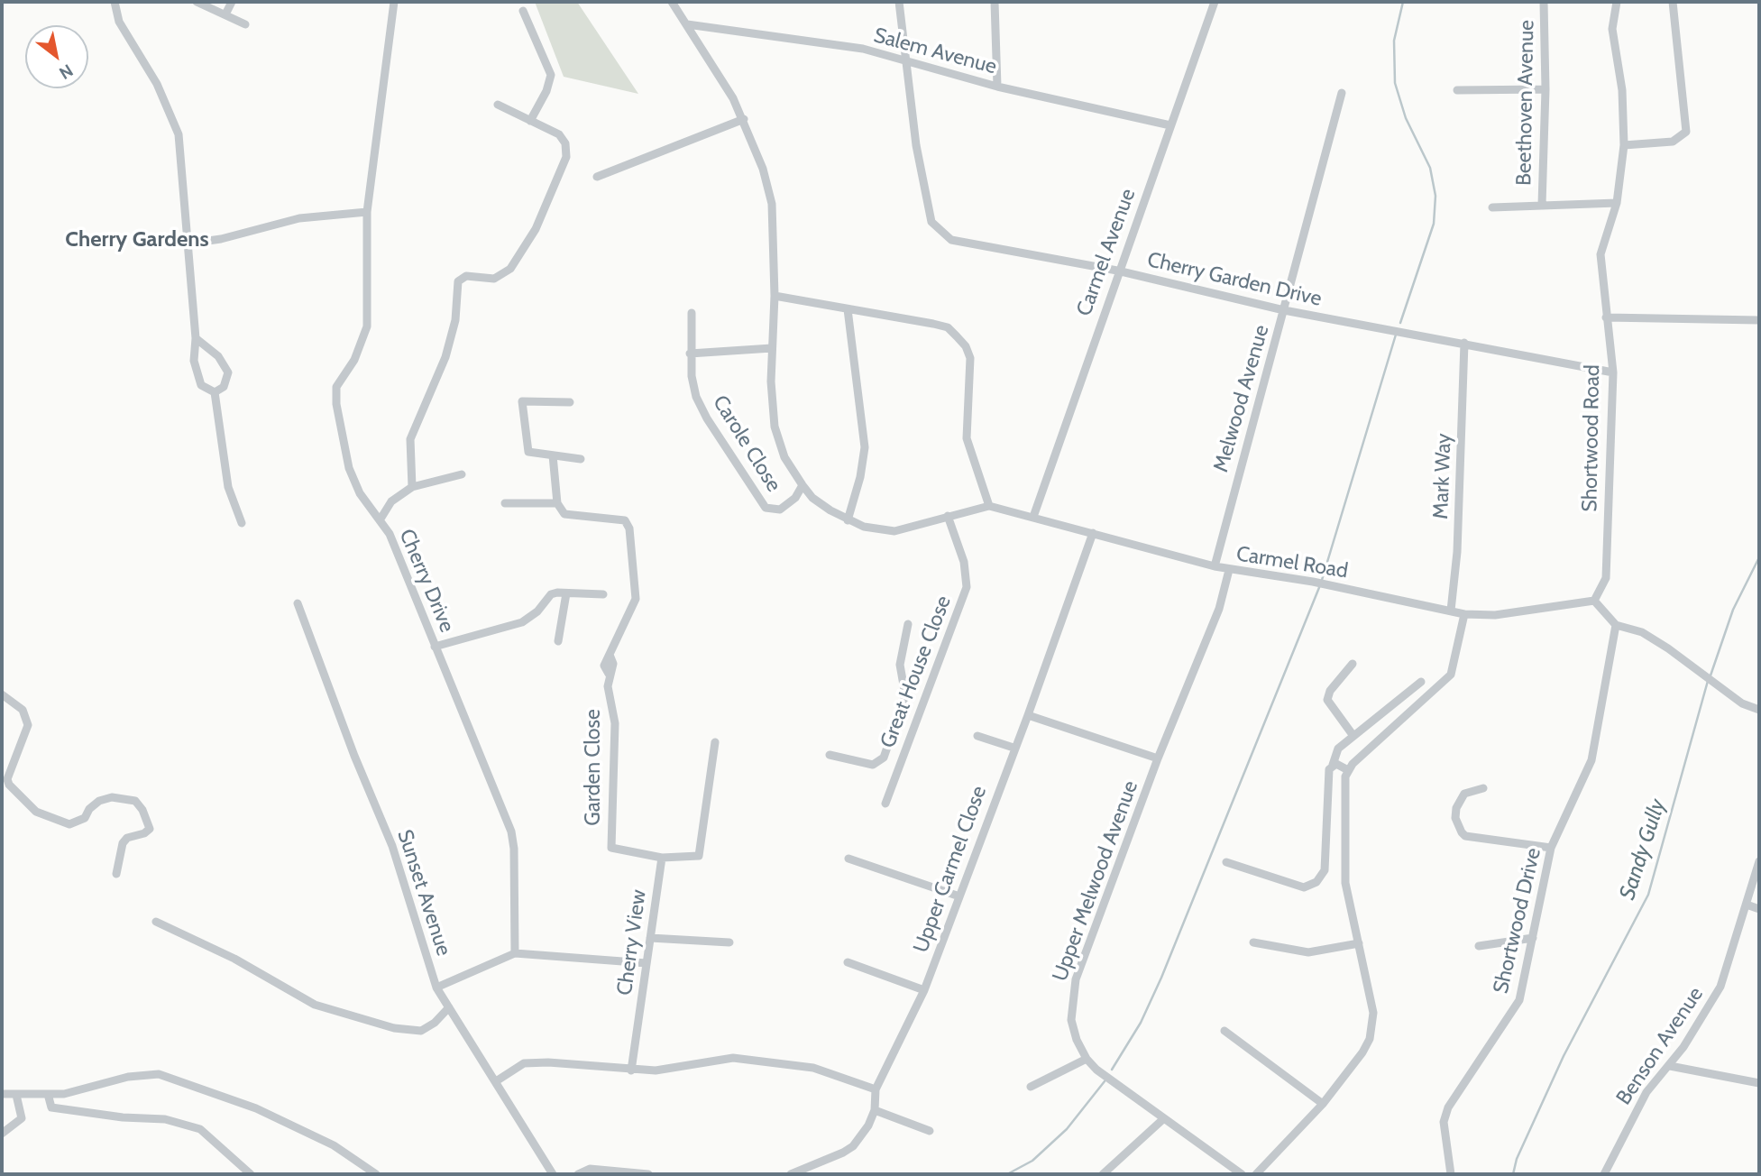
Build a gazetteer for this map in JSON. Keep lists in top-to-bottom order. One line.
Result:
{"streets":{"street":["Salem Avenue","Beethoven Avenue","Carmel Avenue","Cherry Garden Drive","Melwood Avenue","Shortwood Road","Carole Close","Mark Way","Carmel Road","Cherry Drive","Great House Close","Garden Close","Upper Carmel Close","Upper Melwood Avenue","Sunset Avenue","Shortwood Drive","Cherry View","Benson Avenue"]},"crossings":[["Salem Avenue","Carmel Avenue"],["Salem Avenue","Cherry Garden Drive"],["Carmel Avenue","Cherry Garden Drive"],["Carmel Avenue","Carmel Road"],["Cherry Garden Drive","Melwood Avenue"],["Cherry Garden Drive","Shortwood Road"],["Cherry Garden Drive","Mark Way"],["Melwood Avenue","Carmel Road"],["Shortwood Road","Carmel Road"],["Mark Way","Carmel Road"],["Carmel Road","Upper Carmel Close"],["Carmel Road","Upper Melwood Avenue"],["Garden Close","Cherry View"]],"districts":["Cherry Gardens"],"water":["Sandy Gully"],"north":"bottom right"}
